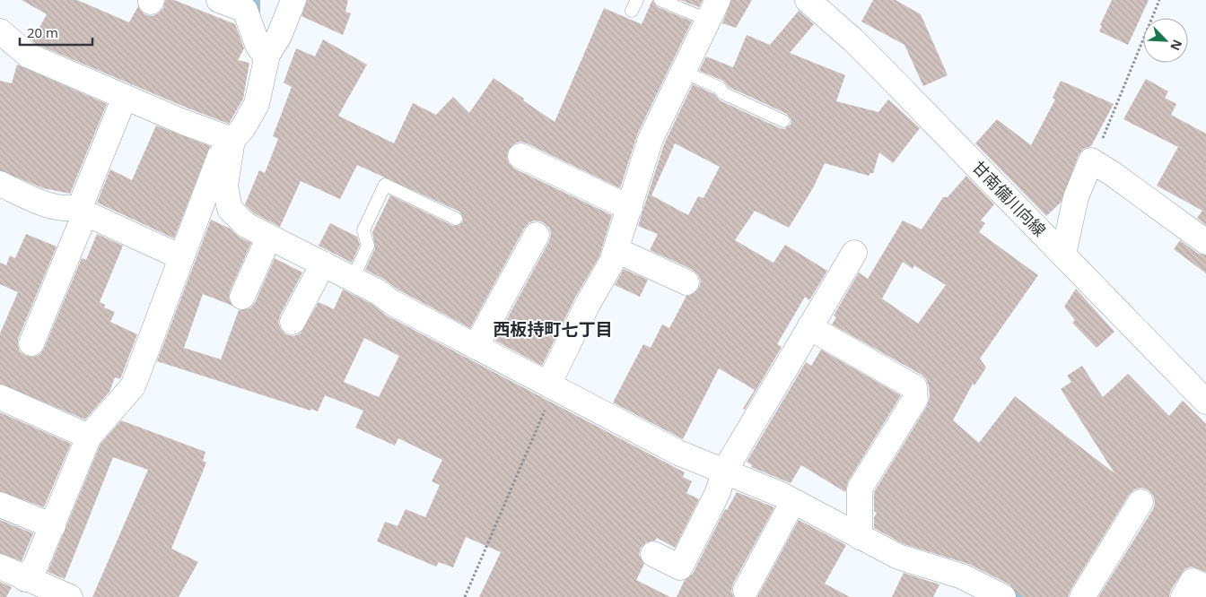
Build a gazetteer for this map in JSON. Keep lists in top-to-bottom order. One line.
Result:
{"streets":{"street":["甘南備川向線"]},"districts":["西板持町七丁目"],"scale_bar":"20 m","north":"bottom right"}
